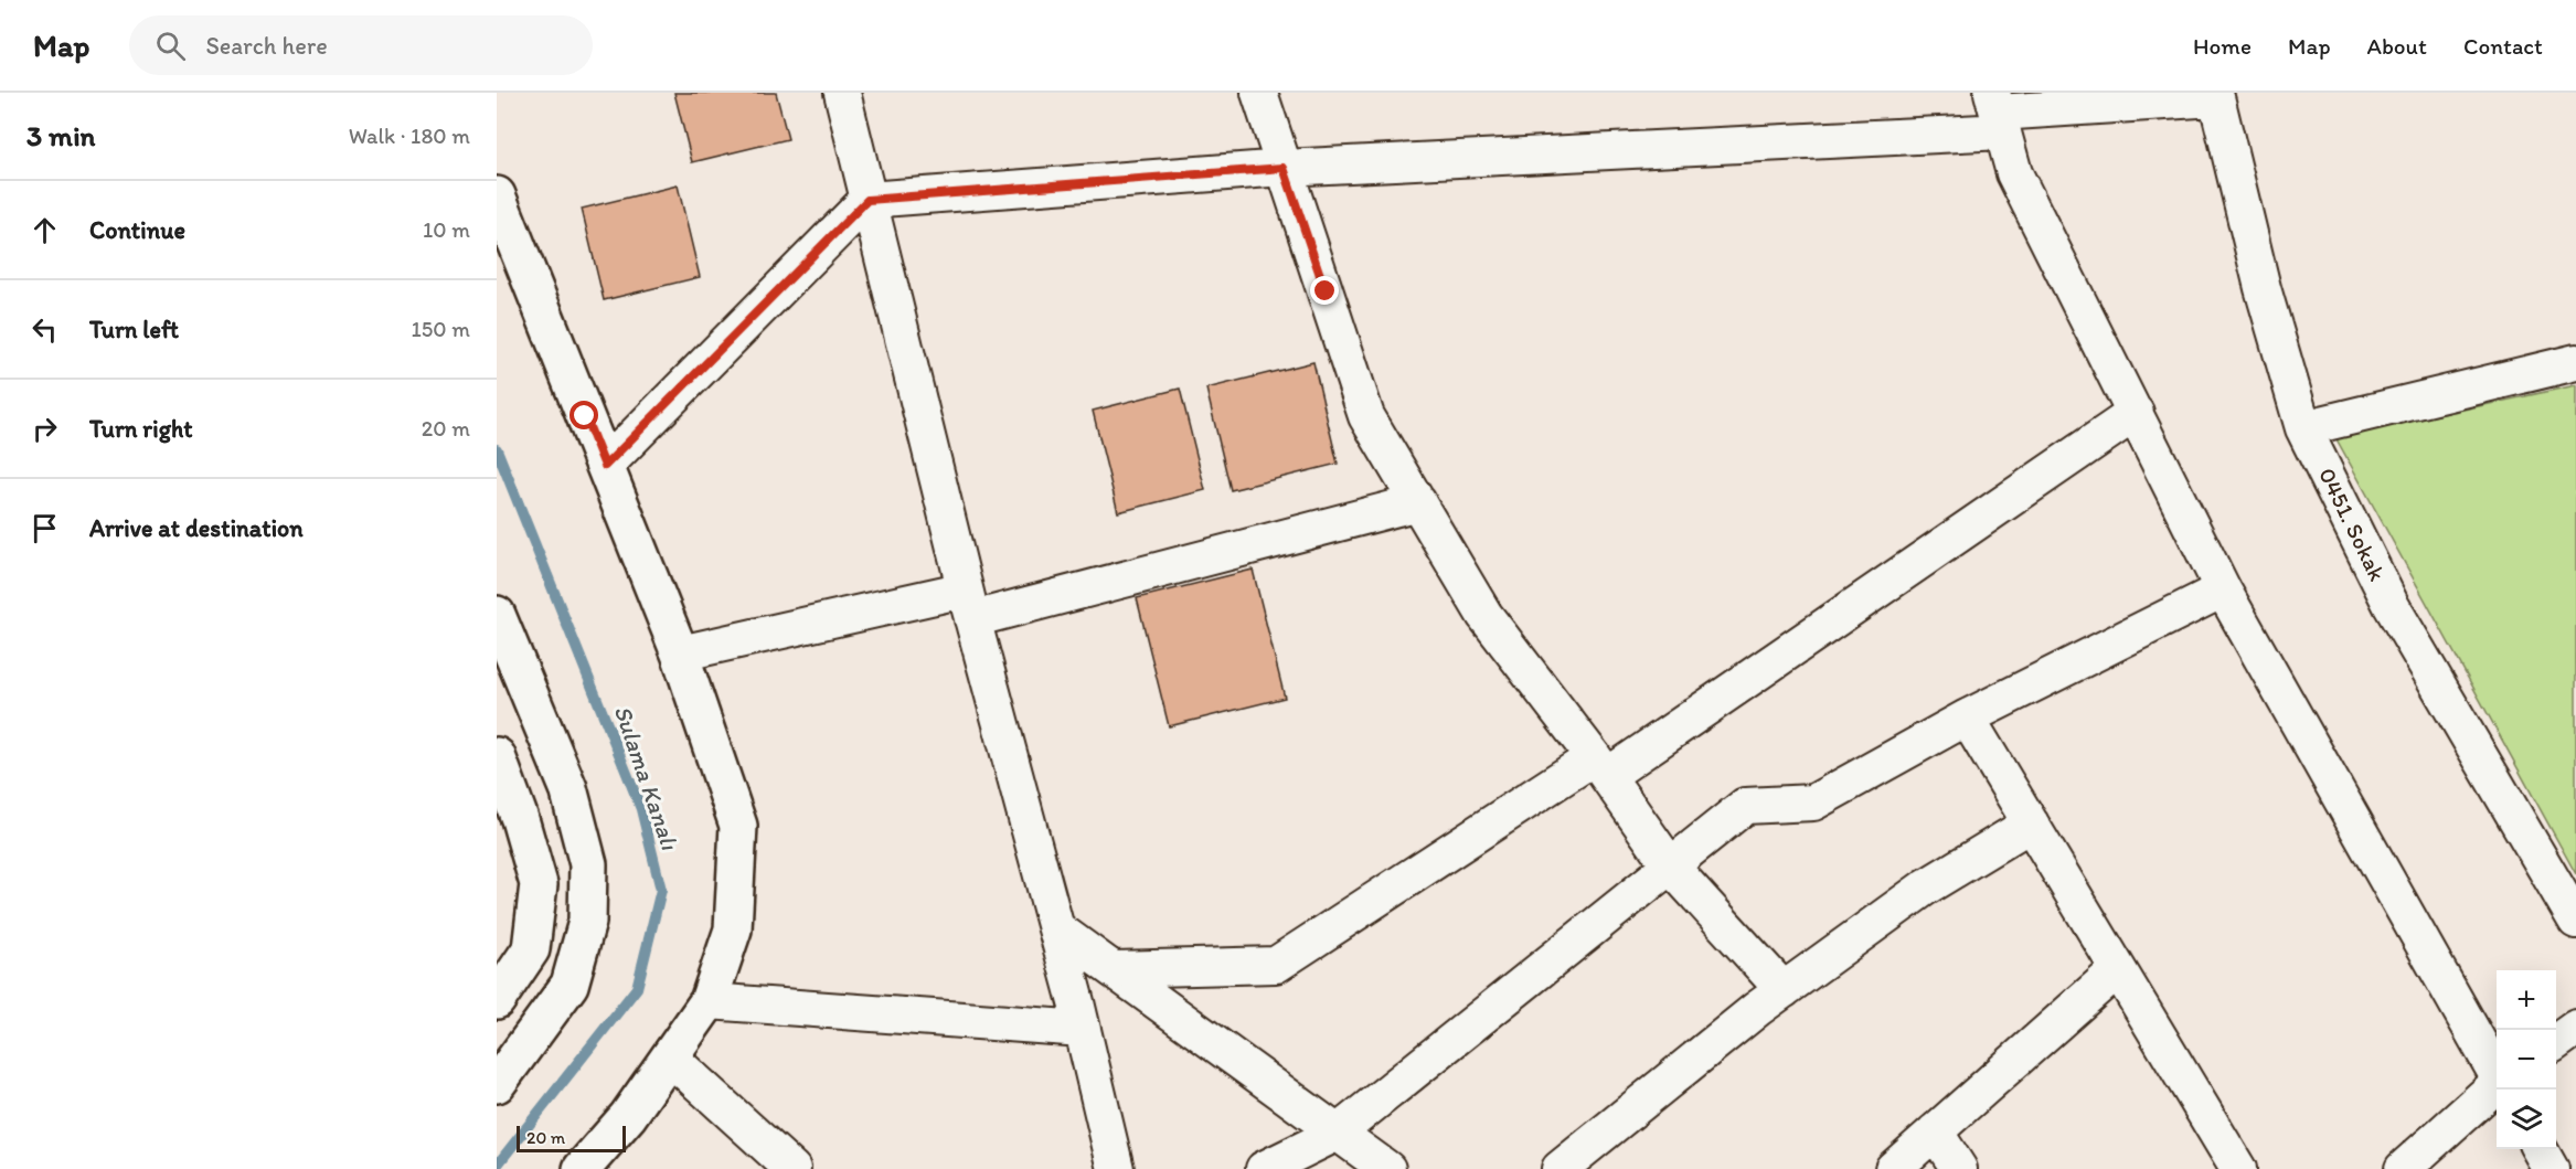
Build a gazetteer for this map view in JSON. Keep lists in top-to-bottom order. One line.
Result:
{"streets":{"street":["0451. Sokak"]},"water":["Sulama Kanalı"],"scale_bar":"20 m","page":{"header":"Map","search":"Search here","nav":["Home","Map","About","Contact"],"heading":["3 min","Walk · 180 m"],"list":[["Continue","10 m"],["Turn left","150 m"],["Turn right","20 m"],"Arrive at destination"],"map_buttons":["+","−"],"scale":"20 m"}}
